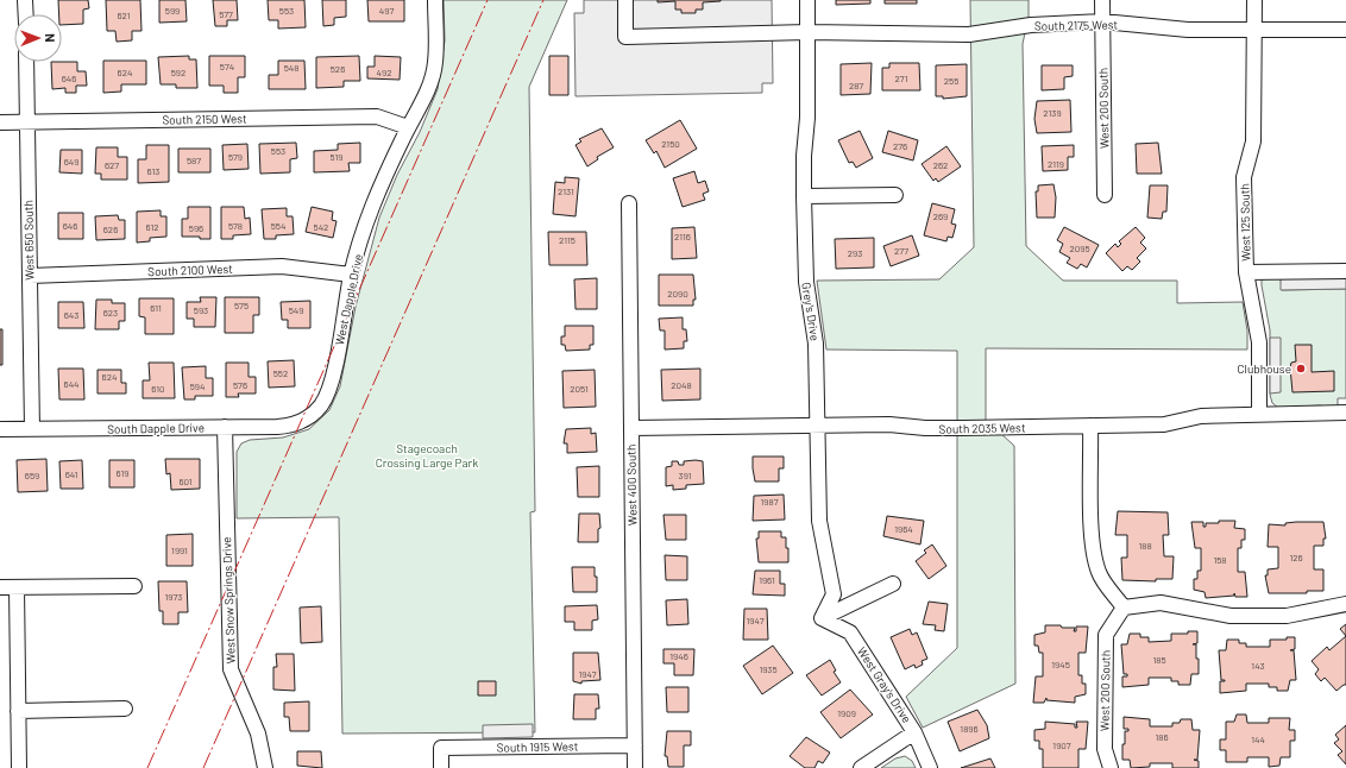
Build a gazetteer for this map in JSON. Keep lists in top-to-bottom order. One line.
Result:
{"streets":{"street":["South 2175 West","West 200 South","South 2150 West","West 125 South","West 650 South","South 2100 West","West Dapple Drive","Grey's Drive","South Dapple Drive","South 2035 West","West 400 South","West Snow Springs Drive","West Gray's Drive","South 1915 West"]},"crossings":[["South 2175 West","West 200 South"],["South 2175 West","West 125 South"],["South 2175 West","Grey's Drive"],["South 2150 West","West 650 South"],["South 2150 West","West Dapple Drive"],["West 125 South","South 2035 West"],["West 650 South","South 2100 West"],["West 650 South","South Dapple Drive"],["South 2100 West","West Dapple Drive"],["West Dapple Drive","South Dapple Drive"],["Grey's Drive","South 2035 West"],["Grey's Drive","West Gray's Drive"],["South Dapple Drive","West Snow Springs Drive"],["South 2035 West","West 400 South"],["West 400 South","South 1915 West"]],"parks":["Stagecoach Crossing Large Park"],"places":["Clubhouse"],"house_numbers":["599","553","497","577","621","574","548","526","624","592","492","646","271","255","287","2139","2150","276","553","579","519","587","649","2119","627","262","613","2131","269","646","578","554","612","542","596","626","2116","2115","2095","277","293","2090","575","611","593","549","623","643","552","624","644","576","2048","594","610","2051","619","641","659","391","601","1987","1964","188","1991","126","158","1961","1973","1947","1946","185","1945","143","1935","1947","1909","1896","186","144","1907"],"north":"right"}
